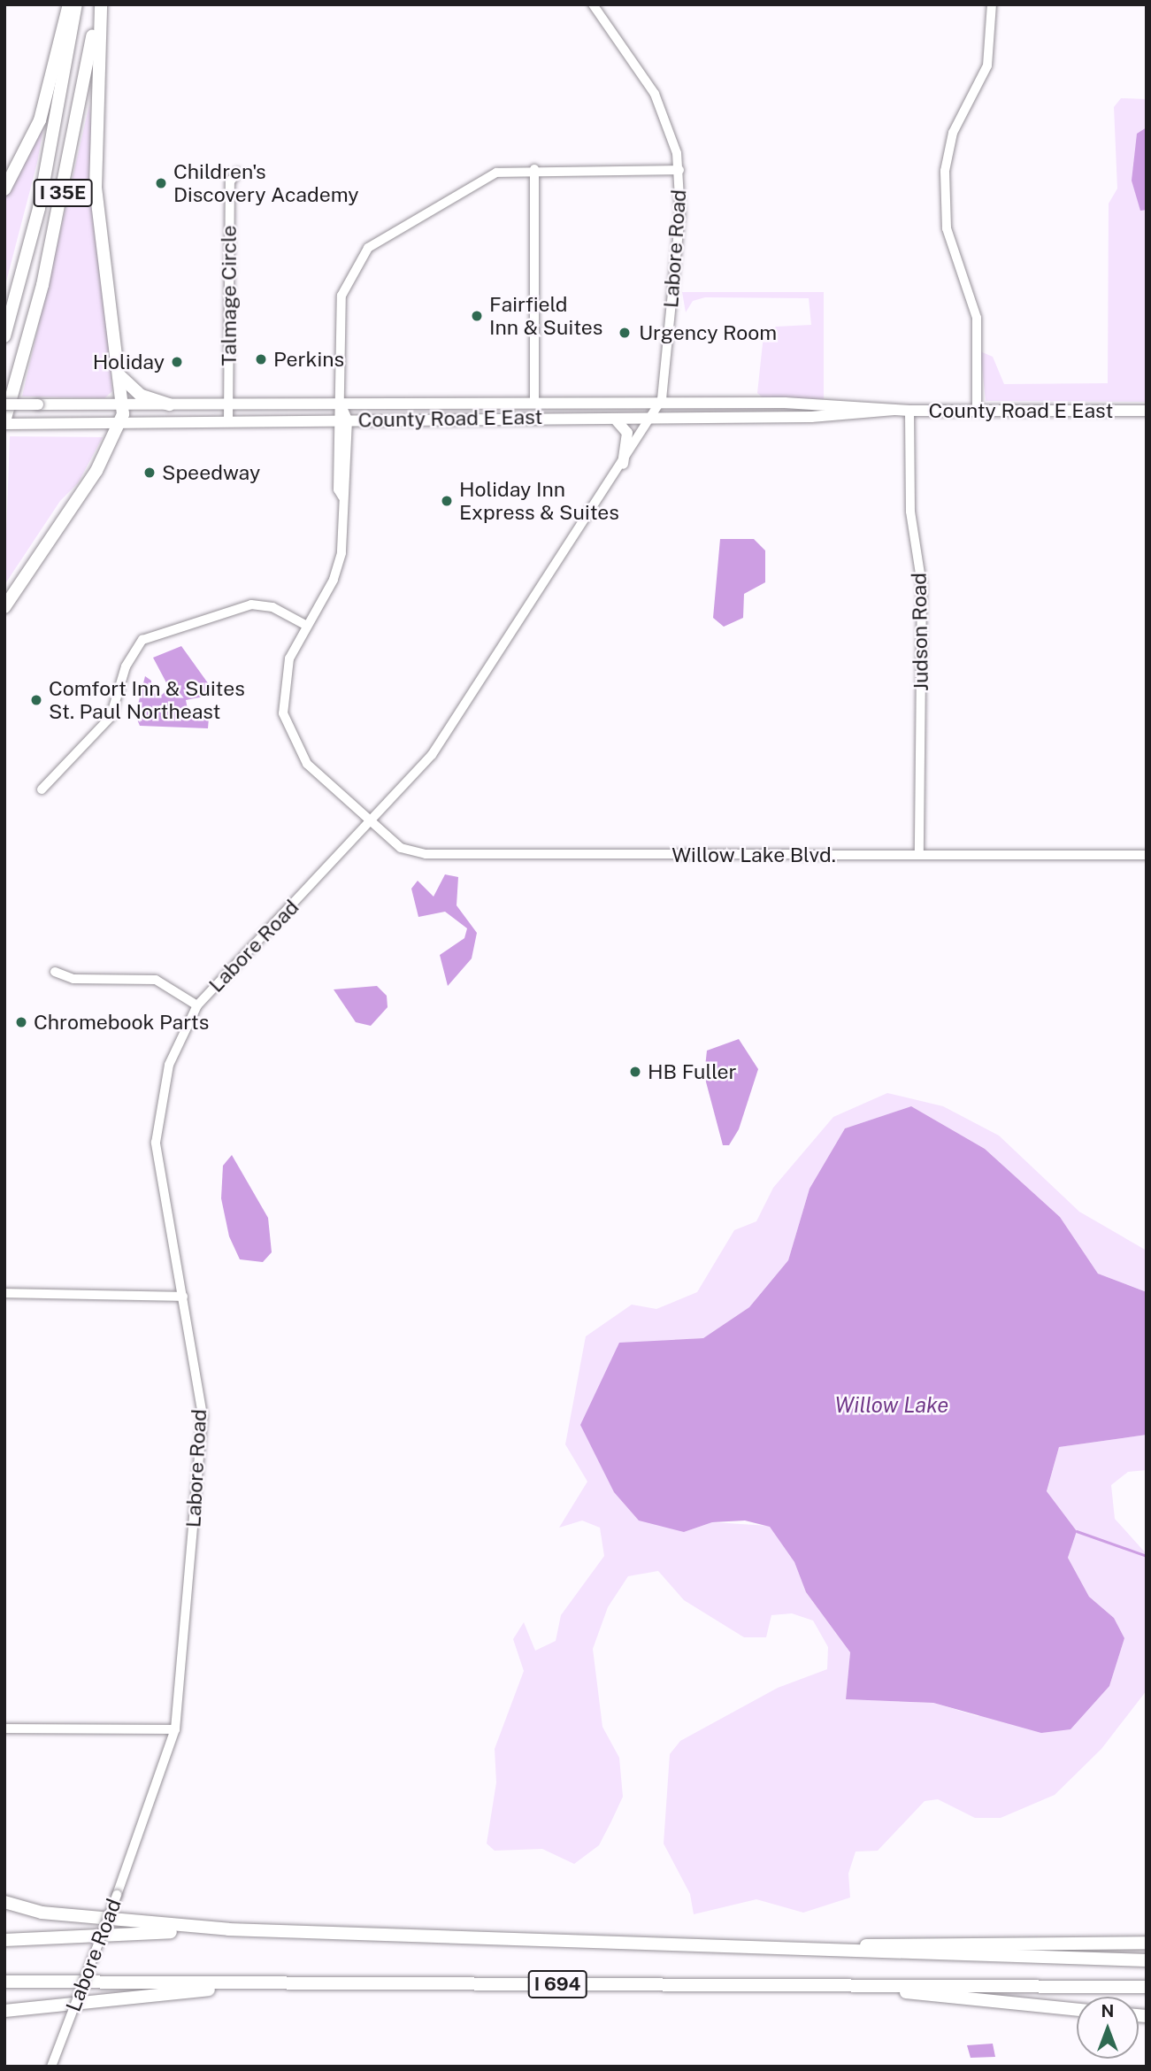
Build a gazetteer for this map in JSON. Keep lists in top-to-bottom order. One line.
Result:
{"streets":{"highway":["I 35E","I 694"],"main road":["County Road E East"],"street":["Labore Road","Talmage Circle","Judson Road","Willow Lake Blvd."]},"crossings":[["I 35E","County Road E East"],["Labore Road","County Road E East"],["Labore Road","Willow Lake Blvd."],["Talmage Circle","County Road E East"],["County Road E East","Judson Road"],["County Road E East","Willow Lake Blvd."],["Judson Road","Willow Lake Blvd."]],"water":["Willow Lake"],"places":["Children's Discovery Academy","Fairfield Inn & Suites","Urgency Room","Perkins","Holiday","Speedway","Holiday Inn Express & Suites","Comfort Inn & Suites St. Paul Northeast","Chromebook Parts","HB Fuller"],"north":"top"}
